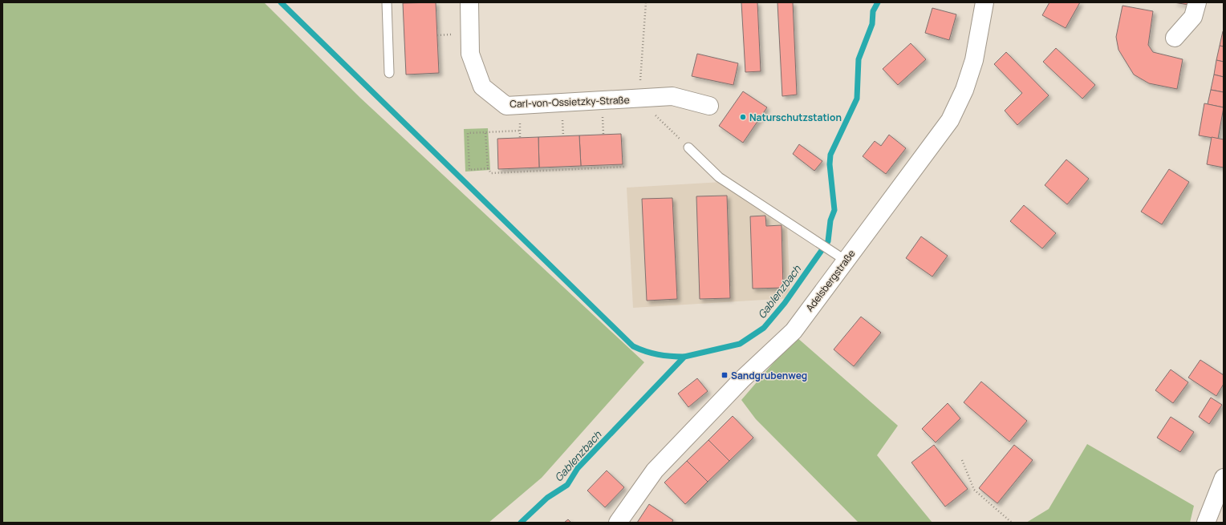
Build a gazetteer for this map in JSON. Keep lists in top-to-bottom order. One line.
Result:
{"streets":{"street":["Carl-von-Ossietzky-Straße","Adelsbergstraße"]},"water":["Gablenzbach"],"places":{"other":["Naturschutzstation"],"transit":["Sandgrubenweg"]}}
